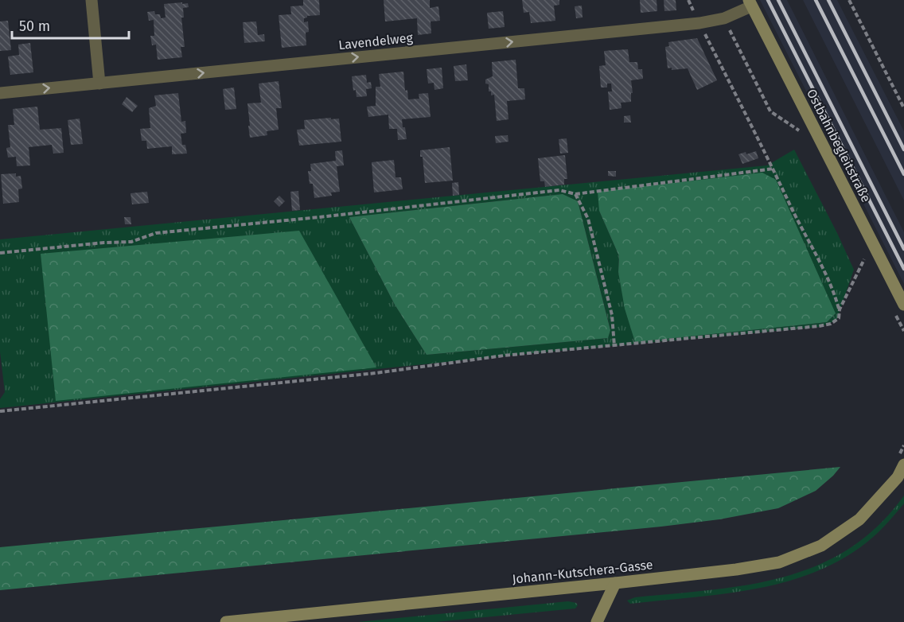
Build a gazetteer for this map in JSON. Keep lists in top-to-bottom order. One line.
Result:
{"streets":{"street":["Lavendelweg","Ostbahnbegleitstraße","Johann-Kutschera-Gasse"]},"crossings":[["Lavendelweg","Ostbahnbegleitstraße"]],"one_way":["Lavendelweg"],"scale_bar":"50 m"}
